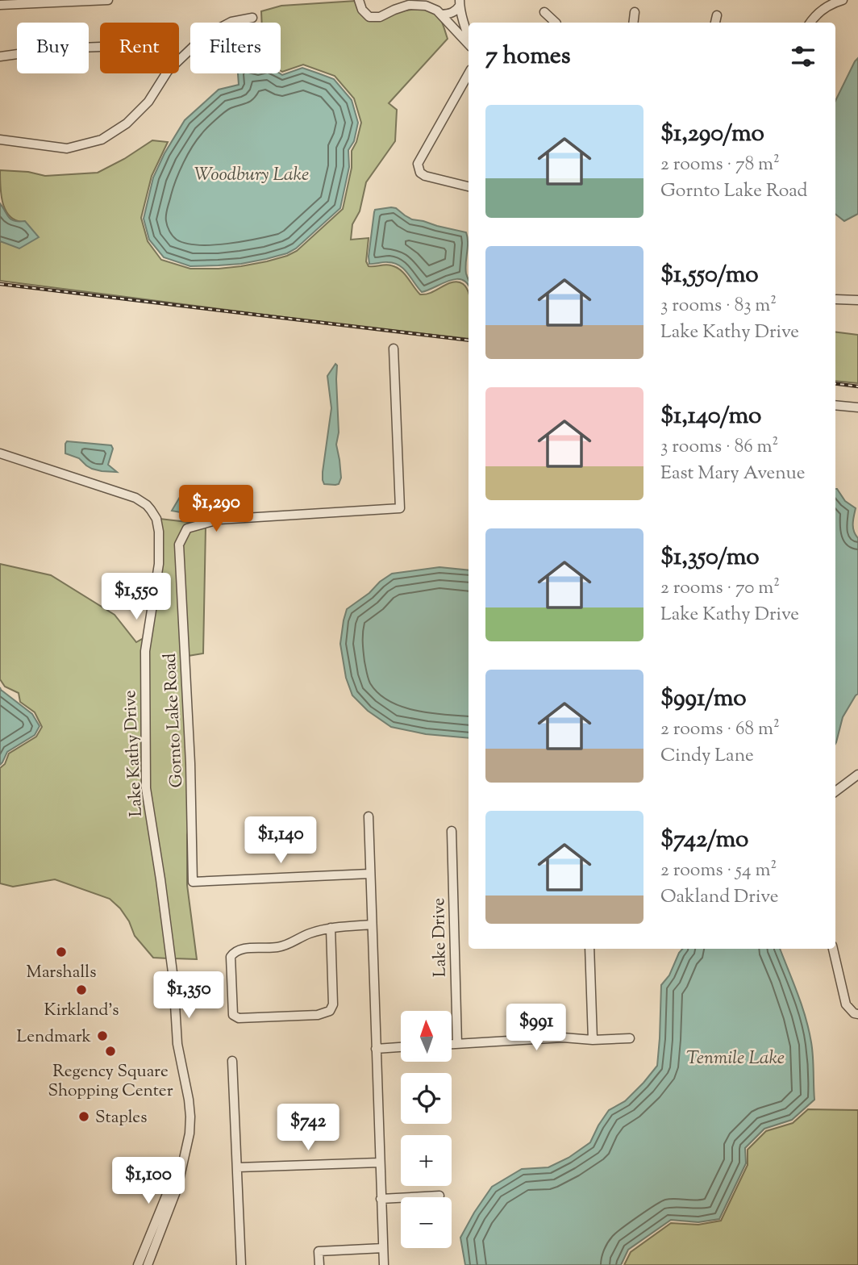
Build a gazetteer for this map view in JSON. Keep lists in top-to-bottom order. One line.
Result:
{"streets":{"street":["Gornto Lake Road","Lake Kathy Drive","Lake Drive"]},"water":["Woodbury Lake","Tenmile Lake"],"places":["Marshalls","Kirkland's","Lendmark","Regency Square Shopping Center","Staples"],"north":"top","page":{"chip":["Buy","Rent","Filters"],"heading":"7 homes","list":[{"name":"$1,290/mo","note":"2 rooms · 78 m² · Gornto Lake Road"},{"name":"$1,550/mo","note":"3 rooms · 83 m² · Lake Kathy Drive"},{"name":"$1,140/mo","note":"3 rooms · 86 m² · East Mary Avenue"},{"name":"$1,350/mo","note":"2 rooms · 70 m² · Lake Kathy Drive"},{"name":"$991/mo","note":"2 rooms · 68 m² · Cindy Lane"},{"name":"$742/mo","note":"2 rooms · 54 m² · Oakland Drive"}],"price":["$1,290","$1,550","$1,140","$1,350","$991","$742","$1,100"],"map_buttons":["+","−"]}}
